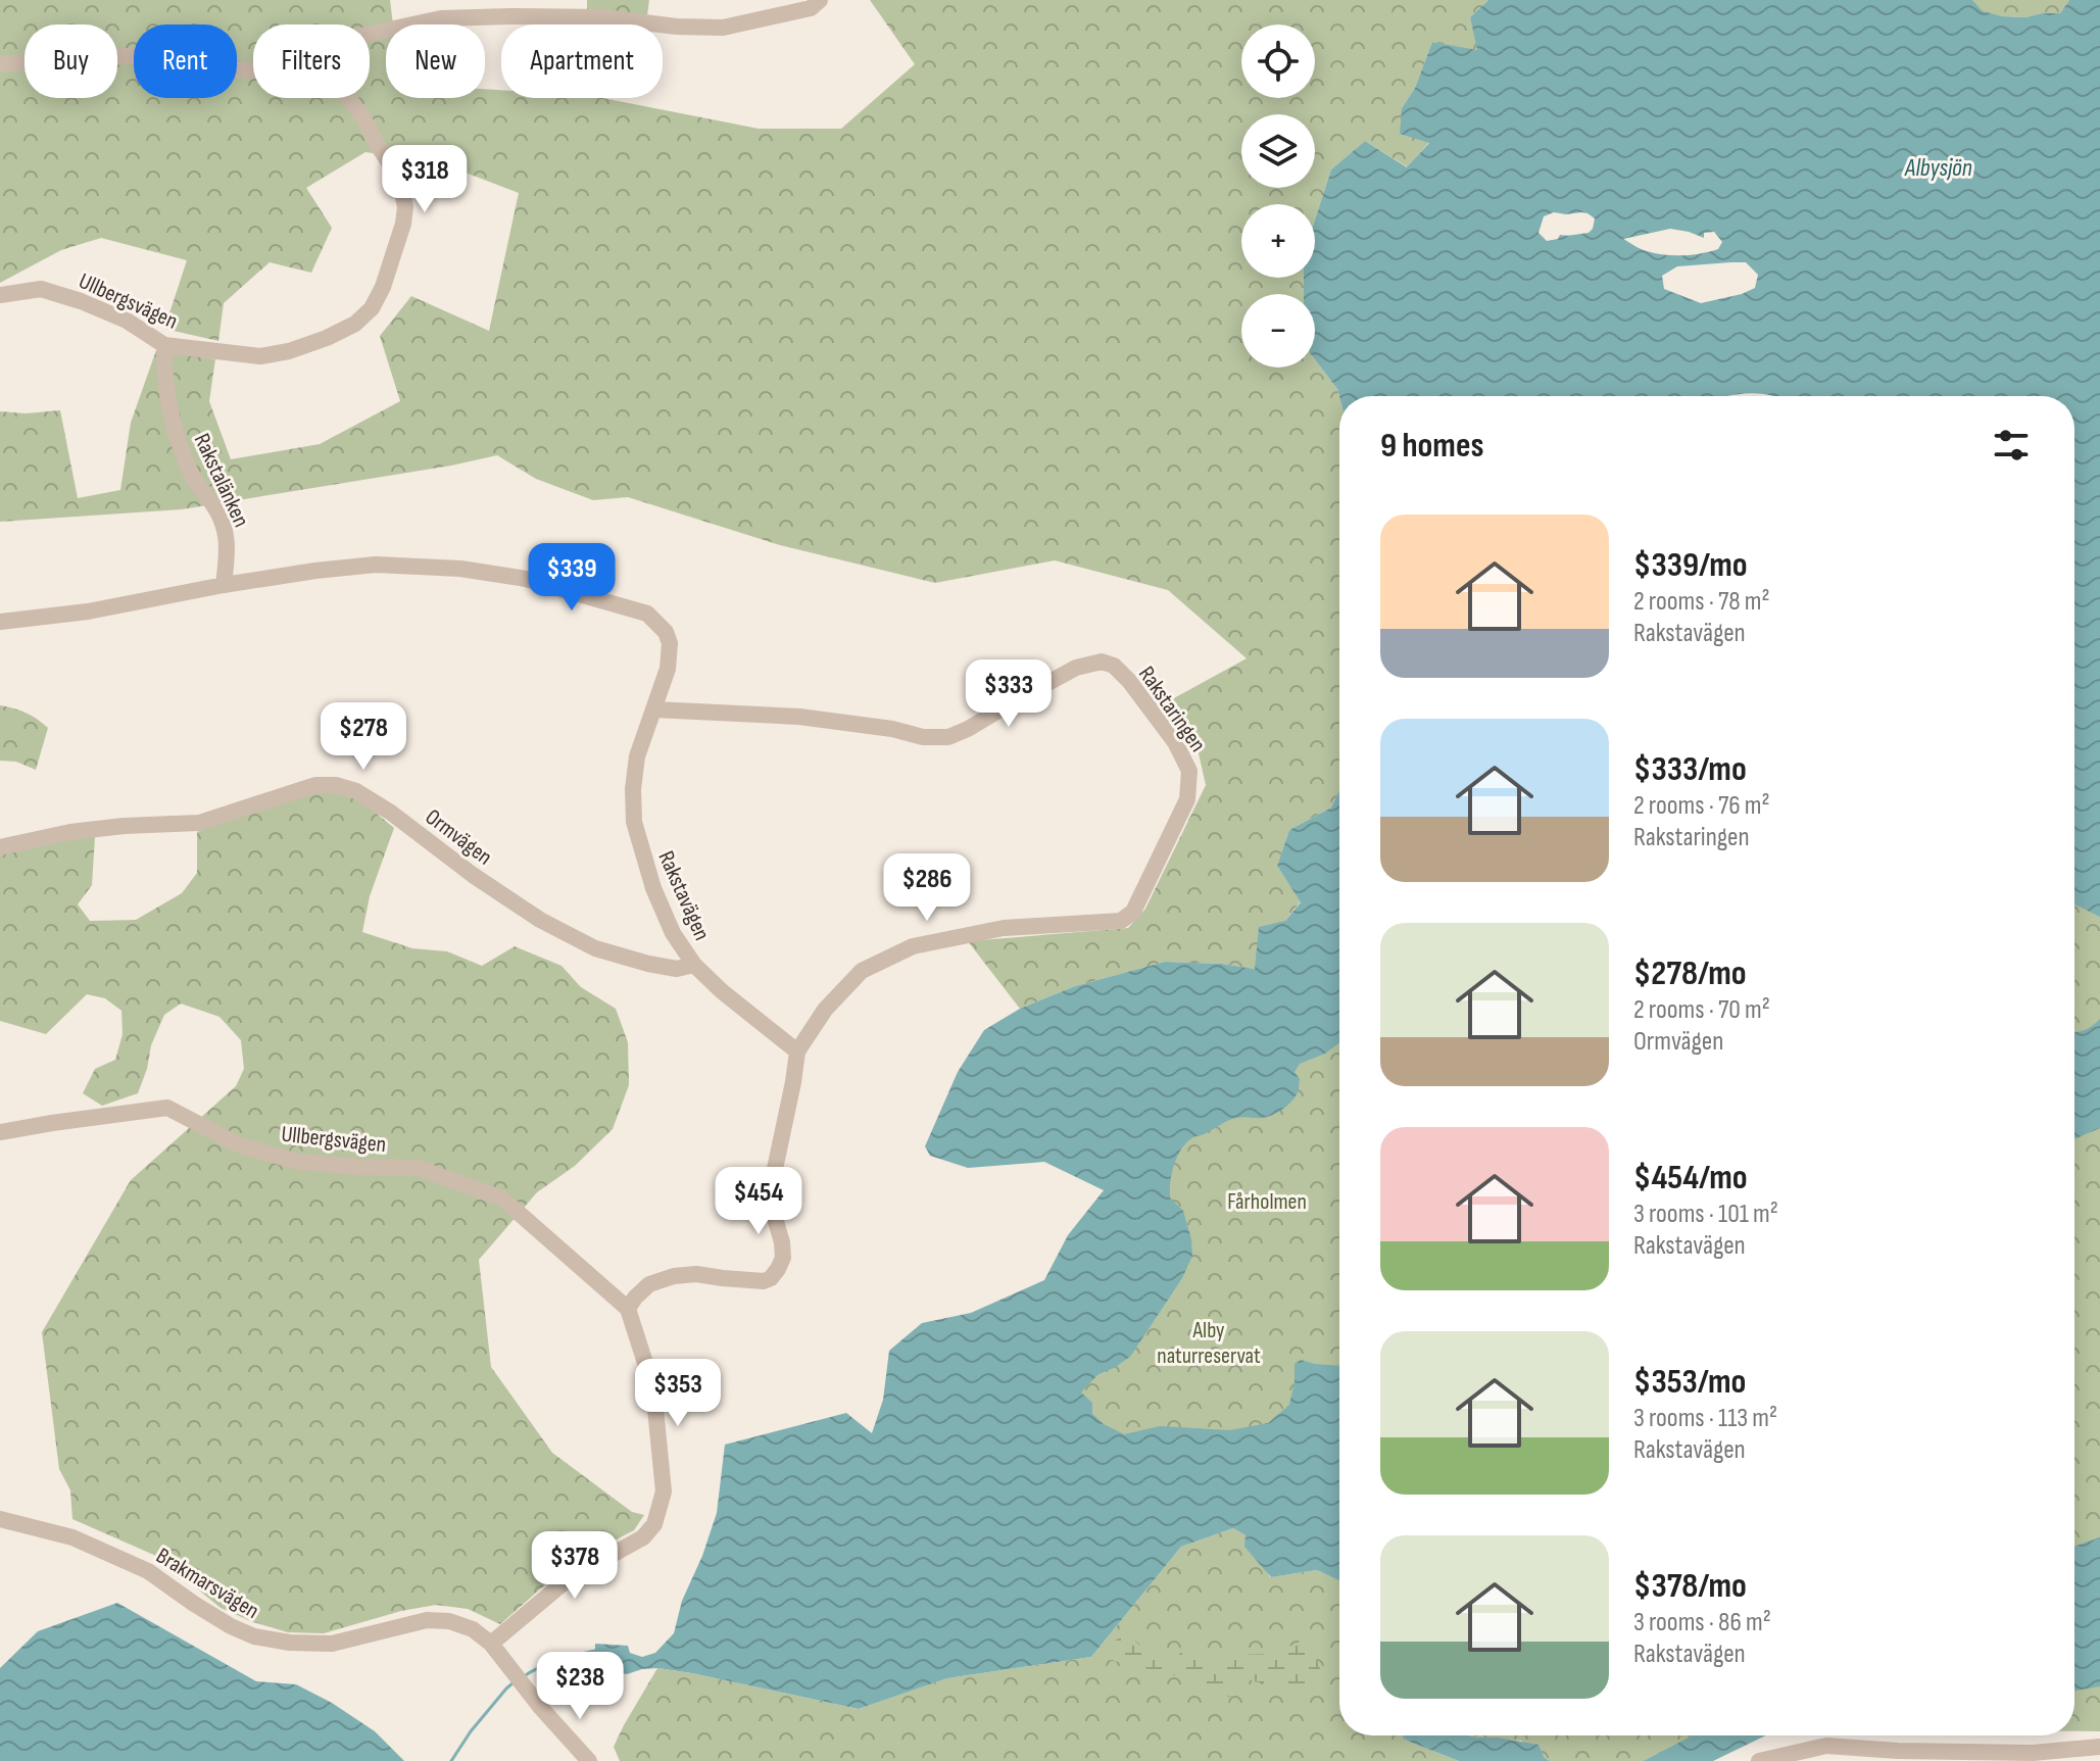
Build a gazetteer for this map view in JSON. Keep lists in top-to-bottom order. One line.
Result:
{"streets":{"street":["Ullbergsvägen","Rakstalänken","Rakstaringen","Ormvägen","Rakstavägen","Brakmarsvägen"]},"crossings":[["Ullbergsvägen","Rakstalänken"],["Rakstalänken","Rakstavägen"],["Rakstaringen","Rakstavägen"],["Ormvägen","Rakstavägen"]],"water":["Albysjön"],"parks":["Fårholmen","Alby naturreservat"],"page":{"map_buttons":["+","−"],"chip":["Buy","Rent","Filters","New","Apartment"],"price":["$318","$339","$333","$278","$286","$454","$353","$378","$238"],"heading":"9 homes","list":[{"name":"$339/mo","note":"2 rooms · 78 m² · Rakstavägen"},{"name":"$333/mo","note":"2 rooms · 76 m² · Rakstaringen"},{"name":"$278/mo","note":"2 rooms · 70 m² · Ormvägen"},{"name":"$454/mo","note":"3 rooms · 101 m² · Rakstavägen"},{"name":"$353/mo","note":"3 rooms · 113 m² · Rakstavägen"},{"name":"$378/mo","note":"3 rooms · 86 m² · Rakstavägen"}]}}
